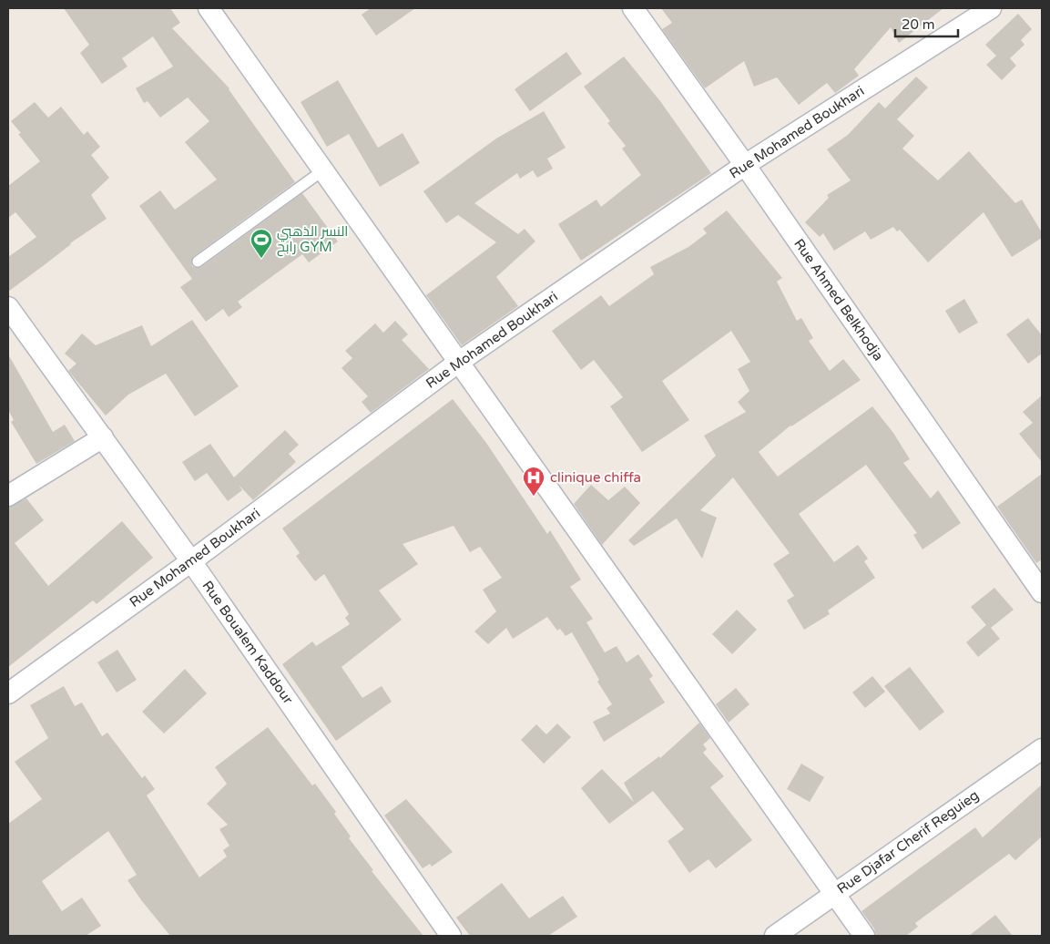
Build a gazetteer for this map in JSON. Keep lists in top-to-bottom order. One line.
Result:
{"streets":{"street":["Rue Mohamed Boukhari","Rue Ahmed Belkhodja","Rue Boualem Kaddour","Rue Djafar Cherif Reguieg"]},"crossings":[["Rue Mohamed Boukhari","Rue Ahmed Belkhodja"],["Rue Mohamed Boukhari","Rue Boualem Kaddour"]],"places":{"sports":["النسر الذهبي رابح GYM"],"hospital":["clinique chiffa"]},"scale_bar":"20 m"}
